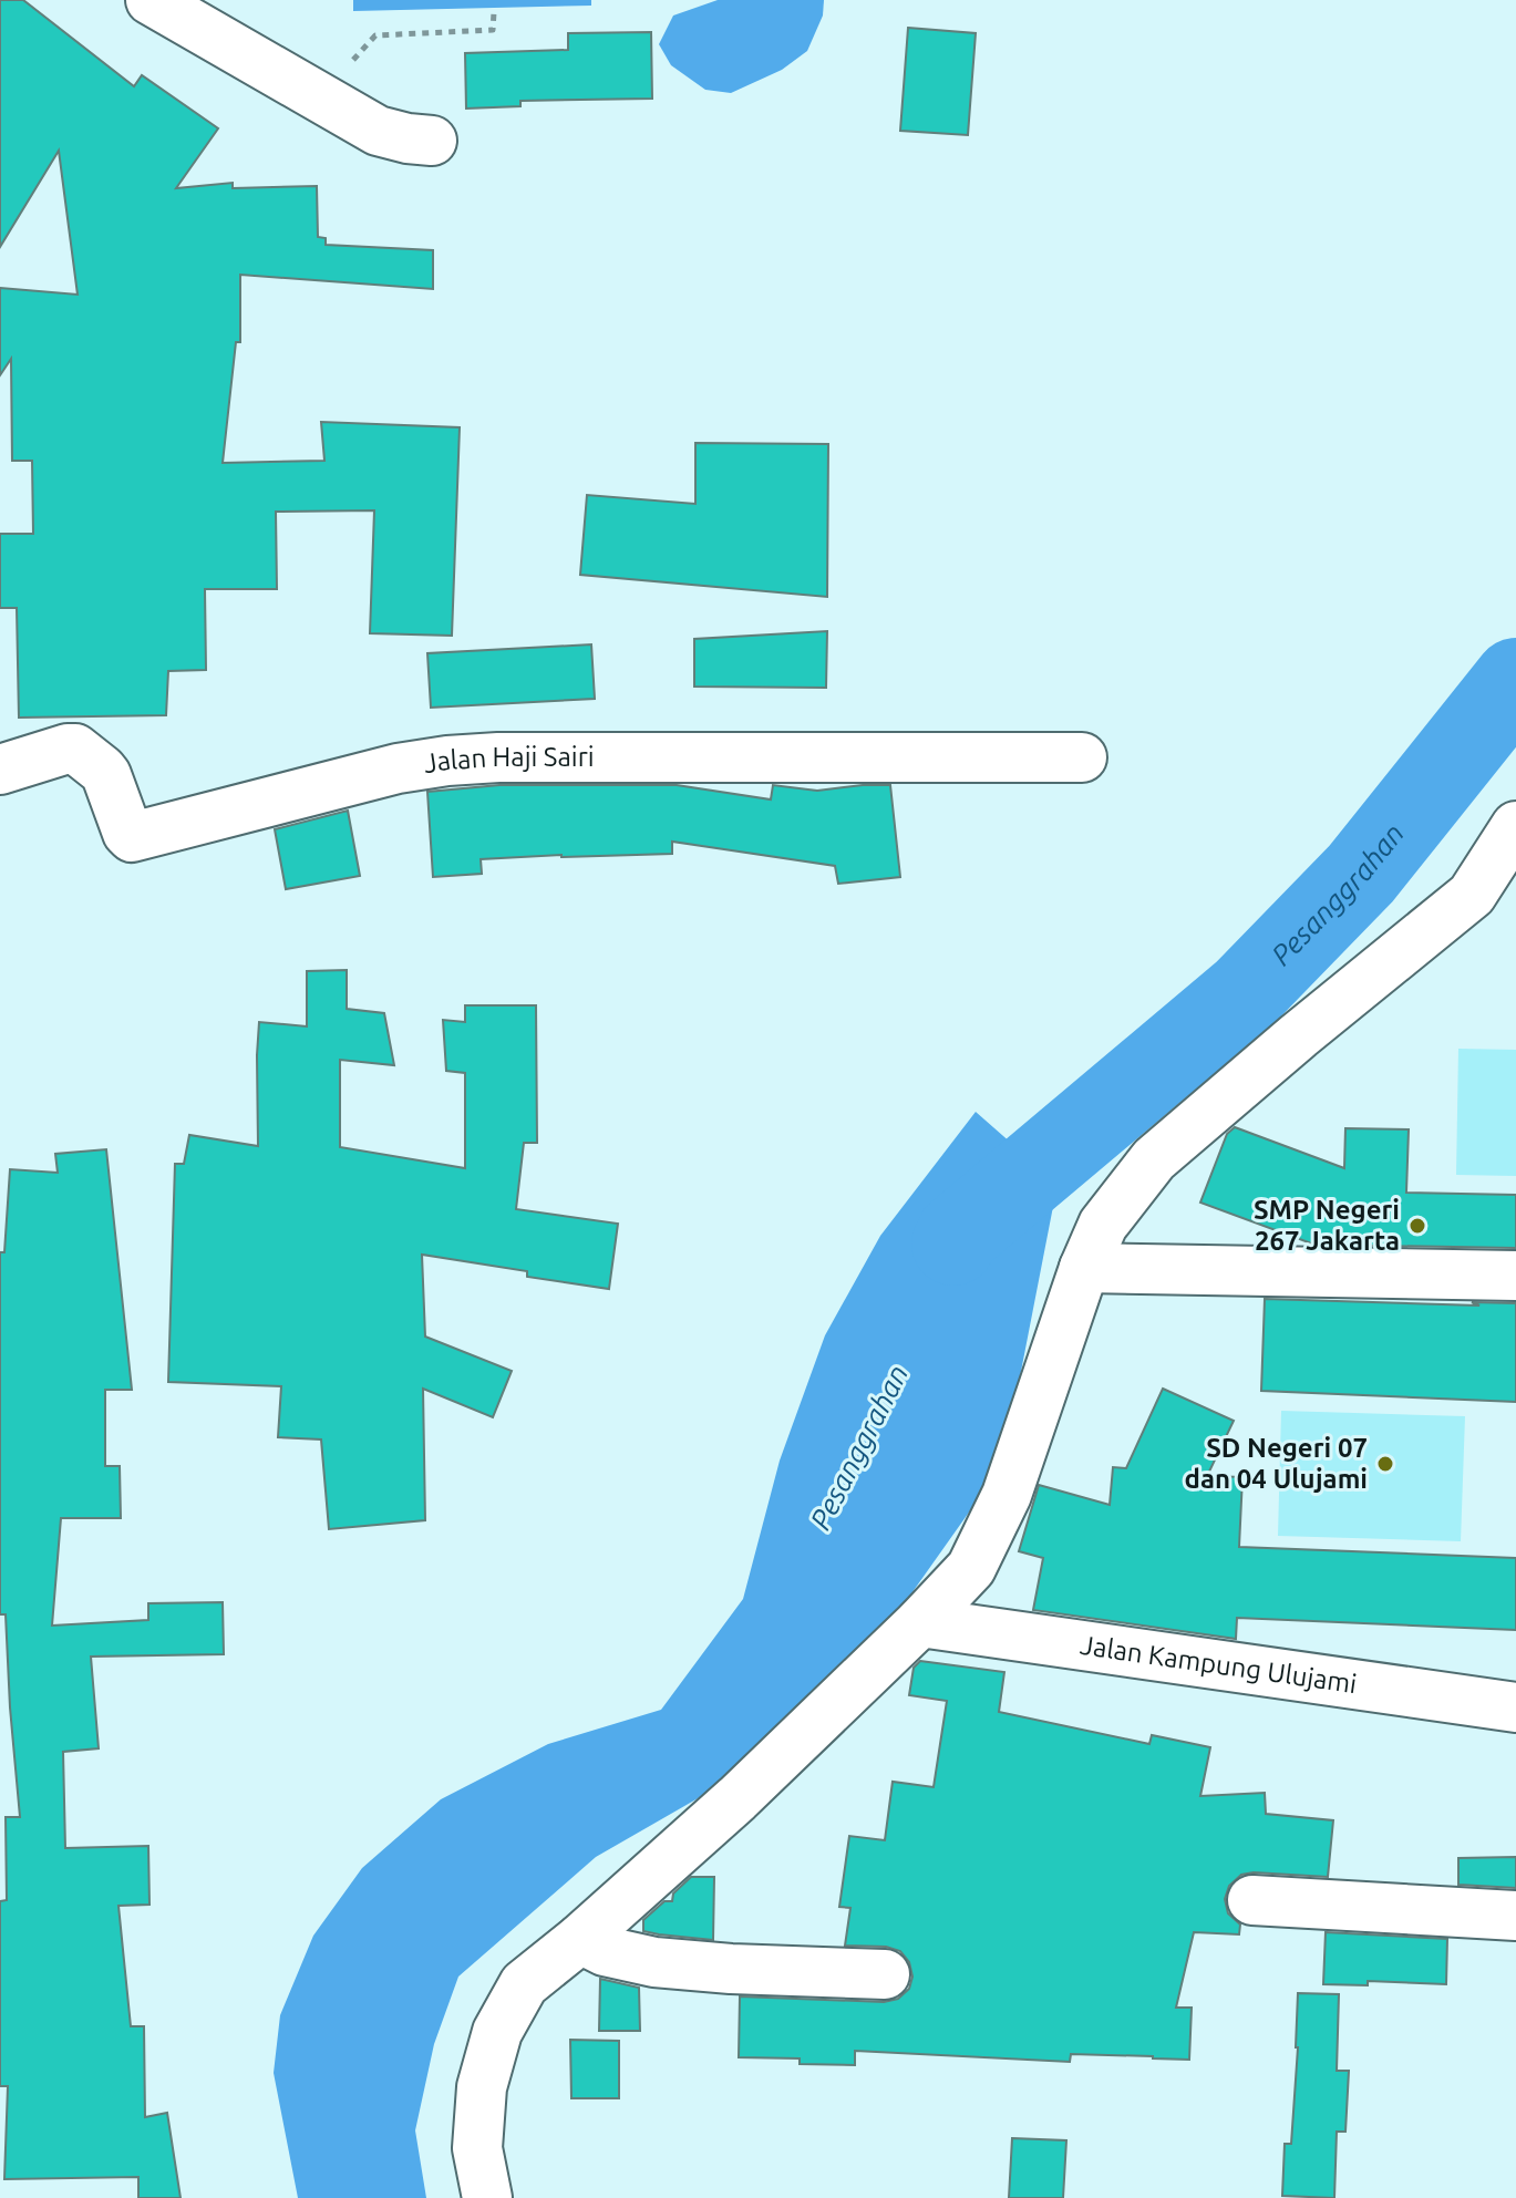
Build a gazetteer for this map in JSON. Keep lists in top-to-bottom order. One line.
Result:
{"streets":{"street":["Jalan Haji Sairi","Jalan Kampung Ulujami"]},"water":["Pesanggrahan"],"places":["SMP Negeri 267 Jakarta","SD Negeri 07 dan 04 Ulujami"]}
